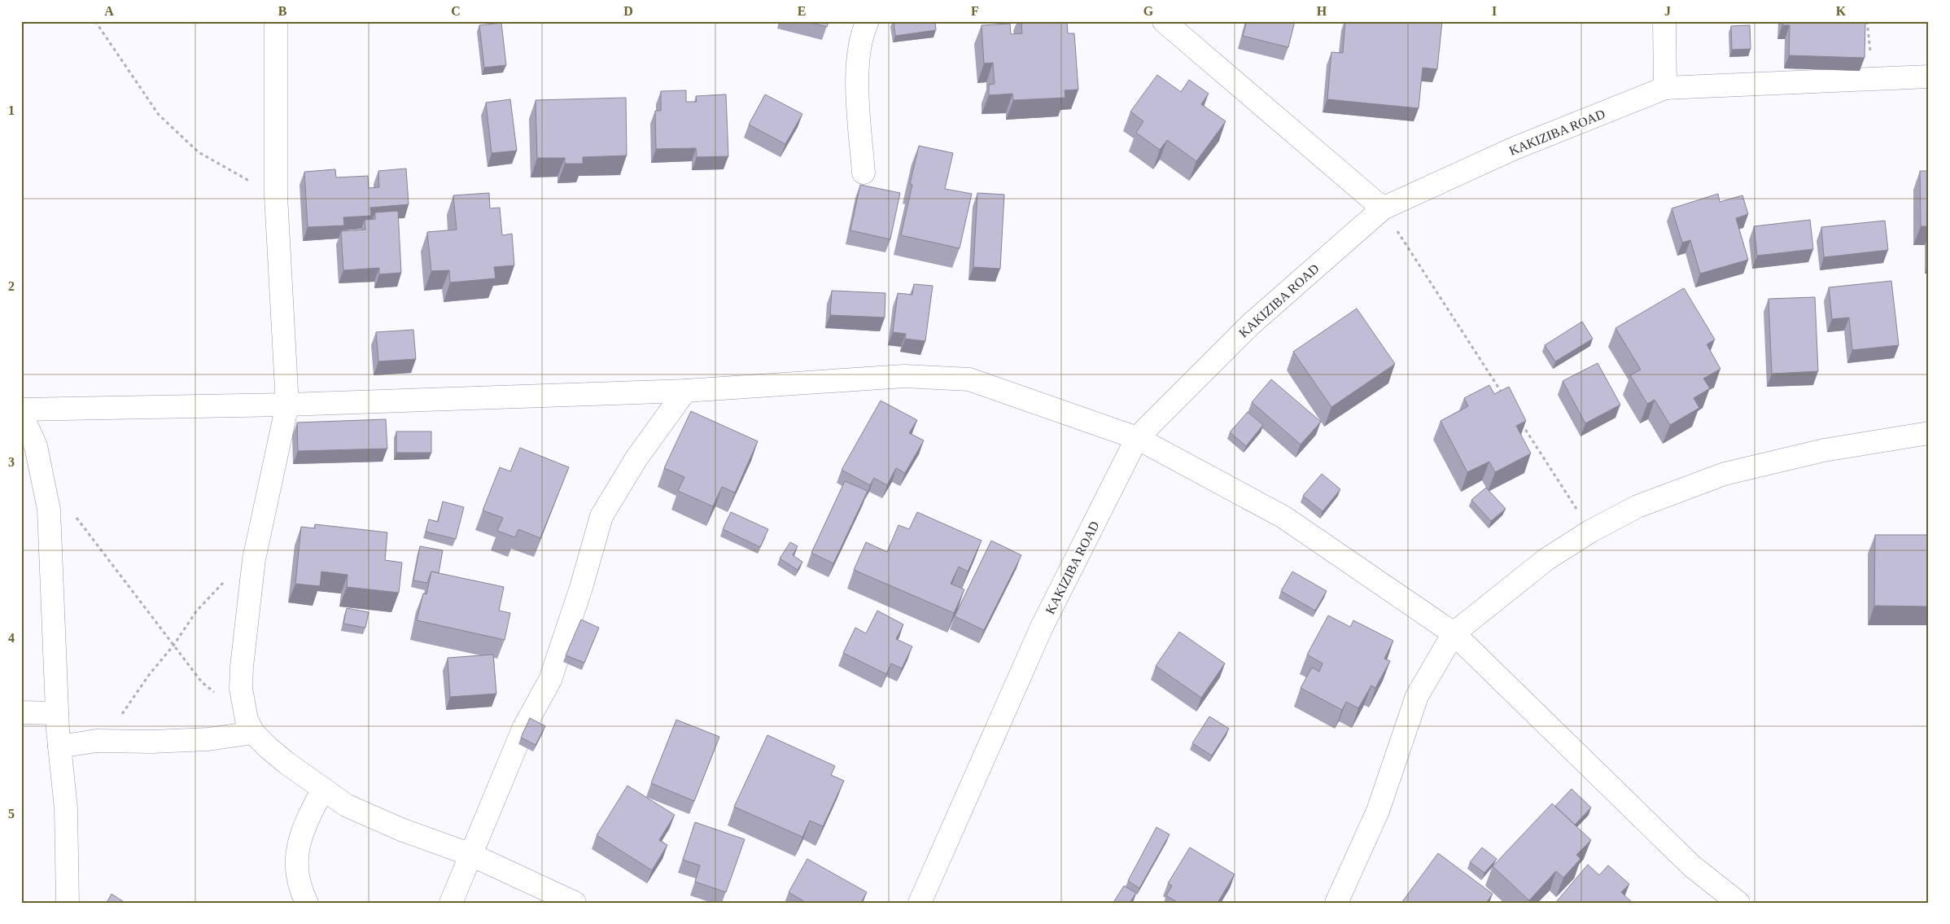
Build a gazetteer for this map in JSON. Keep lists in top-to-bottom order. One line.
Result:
{"streets":{"street":["KAKIZIBA ROAD"]},"grid":{"columns":["A","B","C","D","E","F","G","H","I","J","K"],"rows":["1","2","3","4","5"]}}
